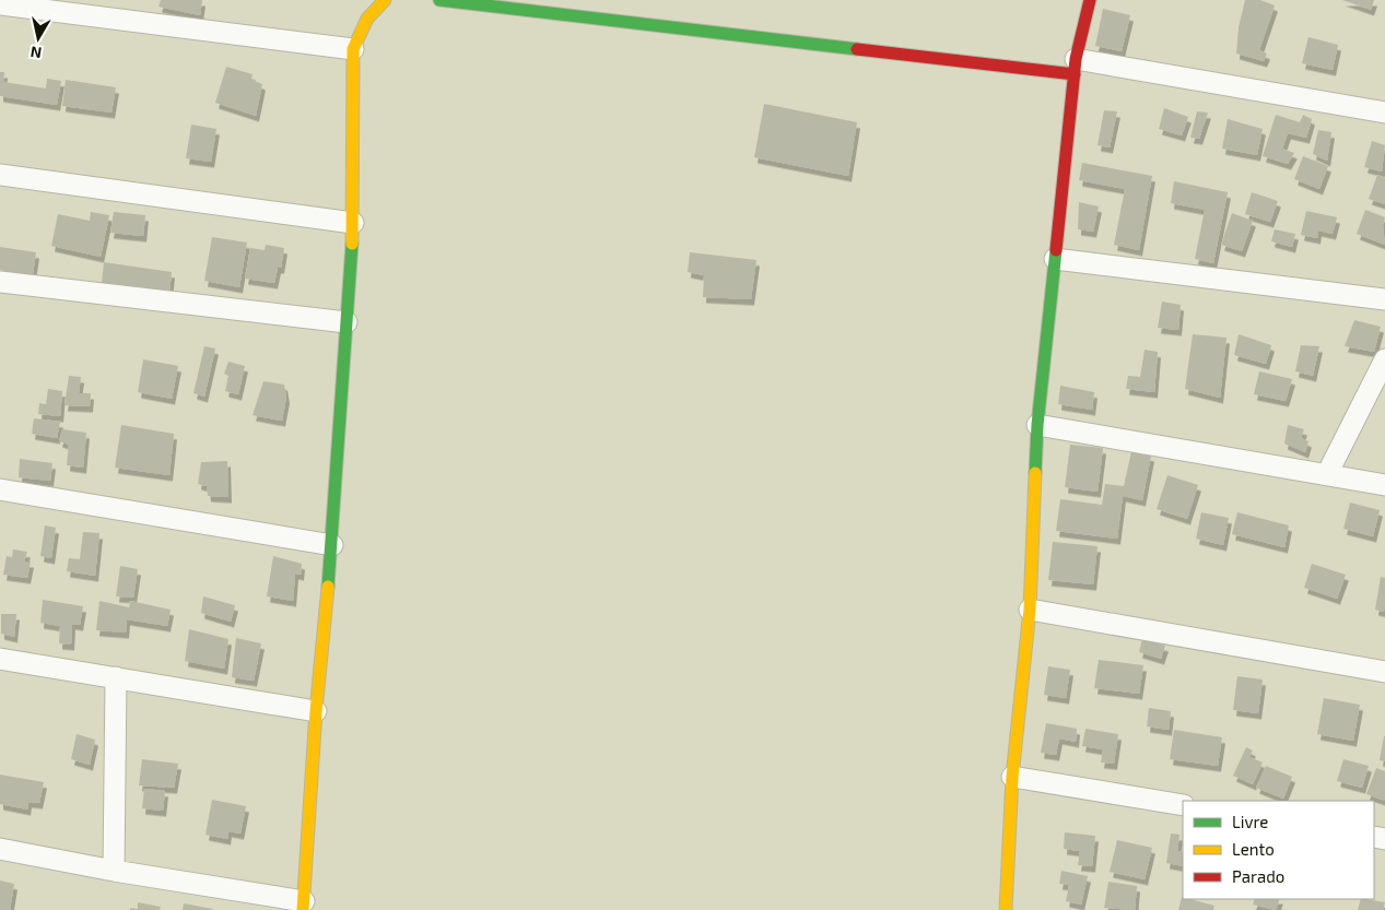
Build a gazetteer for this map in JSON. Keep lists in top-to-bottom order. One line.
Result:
{"legend":["Livre","Lento","Parado"],"north":"bottom"}
